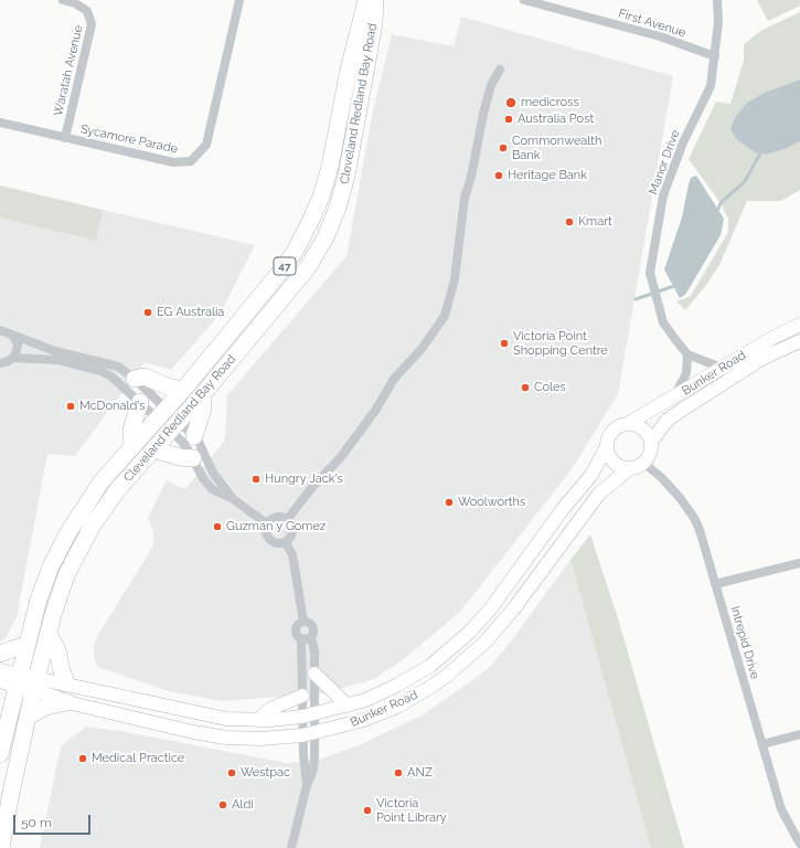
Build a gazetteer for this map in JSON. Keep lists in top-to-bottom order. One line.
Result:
{"streets":{"highway":["Cleveland Redland Bay Road","47"],"main road":["Bunker Road"],"street":["First Avenue","Waratah Avenue","Sycamore Parade","Manor Drive","Intrepid Drive"]},"crossings":[["First Avenue","Manor Drive"],["Waratah Avenue","Sycamore Parade"],["Cleveland Redland Bay Road","Bunker Road"],["Bunker Road","Intrepid Drive"]],"places":["medicross","Australia Post","Commonwealth Bank","Heritage Bank","Kmart","EG Australia","Victoria Point Shopping Centre","Coles","McDonald's","Hungry Jack's","Woolworths","Guzman y Gomez","Medical Practice","Westpac","ANZ","Aldi","Victoria Point Library"],"scale_bar":"50 m"}
